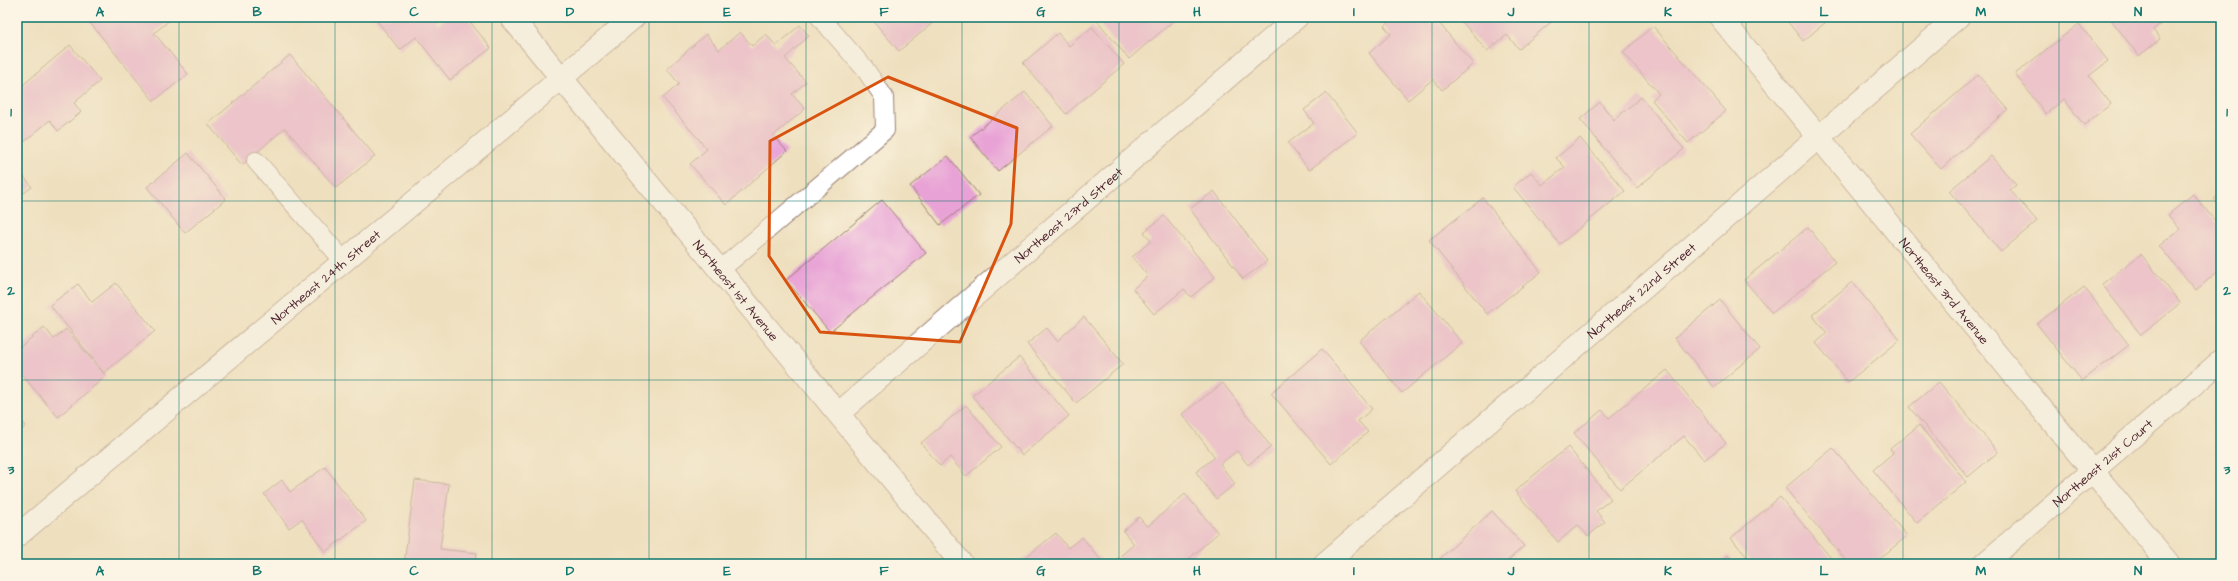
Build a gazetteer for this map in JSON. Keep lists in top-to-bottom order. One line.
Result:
{"streets":{"street":["Northeast 23rd Street","Northeast 24th Street","Northeast 1st Avenue","Northeast 22nd Street","Northeast 3rd Avenue","Northeast 21st Court"]},"crossings":[["Northeast 23rd Street","Northeast 1st Avenue"],["Northeast 24th Street","Northeast 1st Avenue"],["Northeast 22nd Street","Northeast 3rd Avenue"],["Northeast 3rd Avenue","Northeast 21st Court"]],"grid":{"columns":["A","B","C","D","E","F","G","H","I","J","K","L","M","N"],"rows":["1","2","3"]}}
